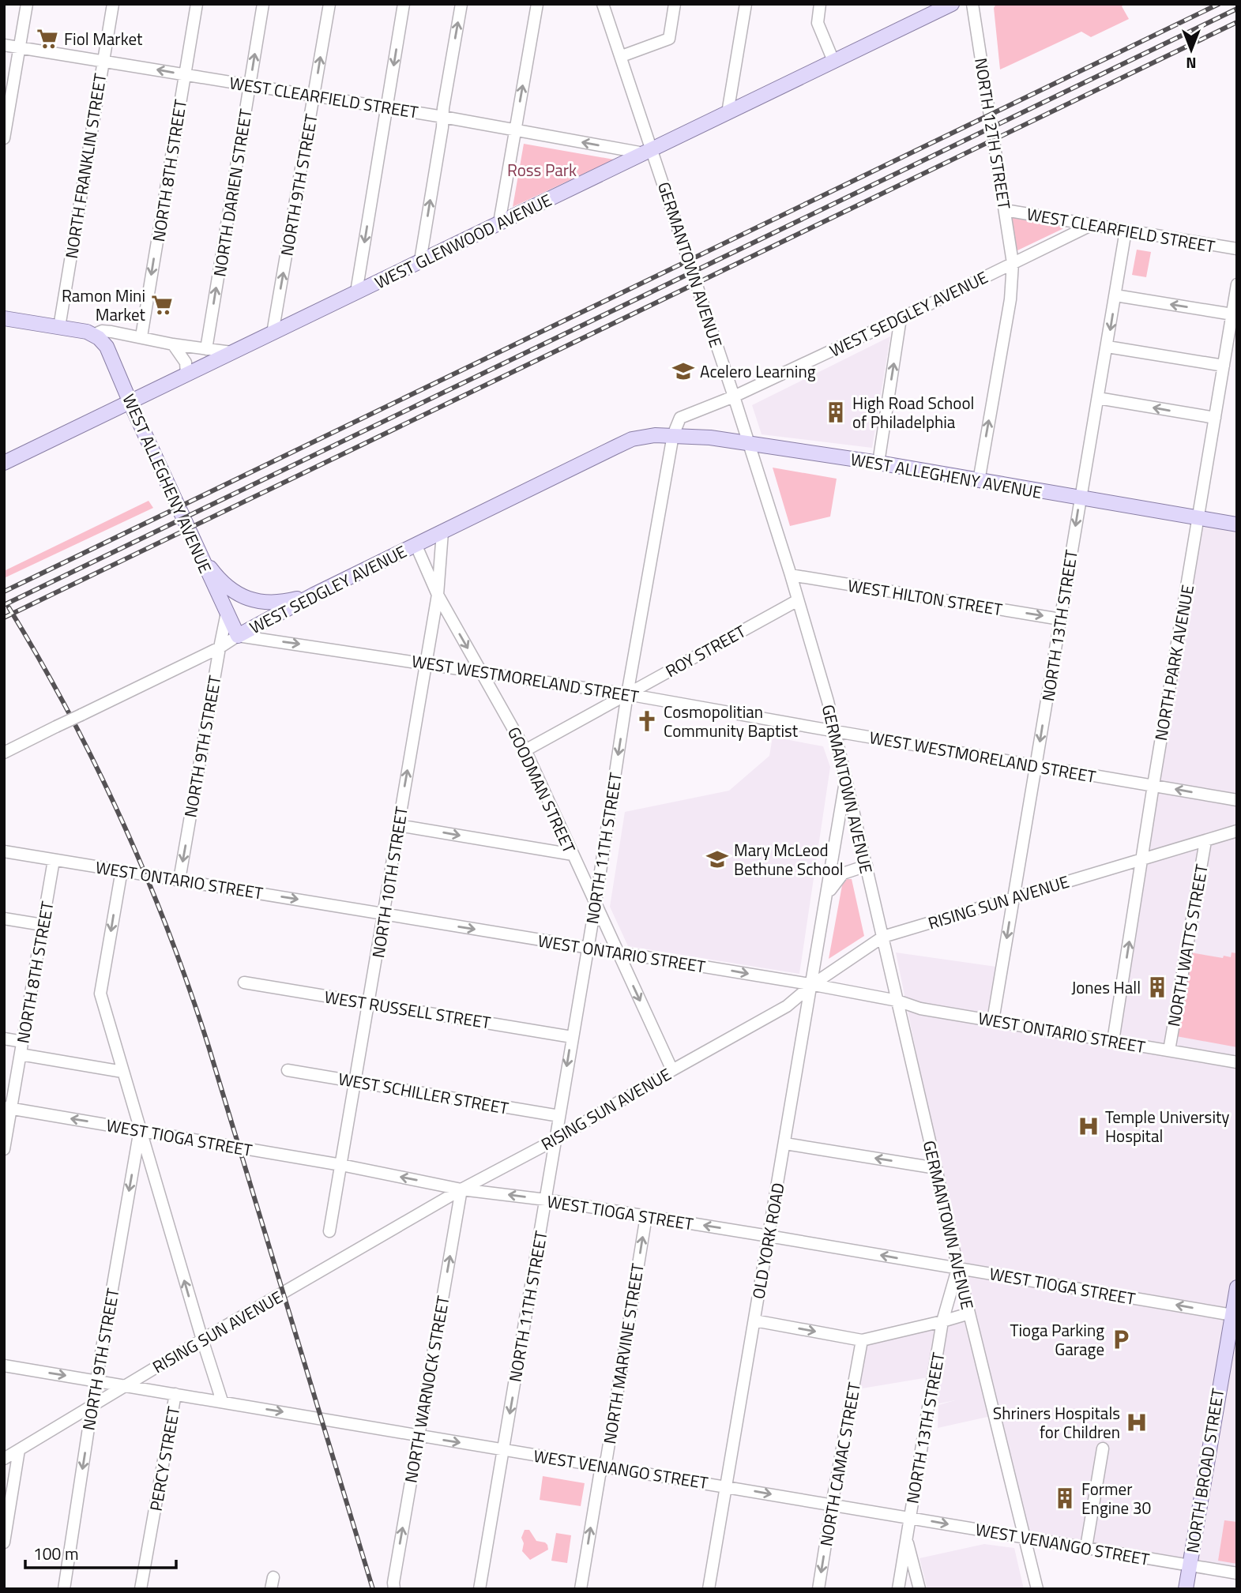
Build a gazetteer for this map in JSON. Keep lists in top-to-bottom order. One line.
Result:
{"streets":{"main road":["WEST GLENWOOD AVENUE","WEST SEDGLEY AVENUE","WEST ALLEGHENY AVENUE","NORTH BROAD STREET"],"street":["WEST CLEARFIELD STREET","NORTH 12TH STREET","NORTH FRANKLIN STREET","NORTH 8TH STREET","NORTH 9TH STREET","NORTH DARIEN STREET","GERMANTOWN AVENUE","WEST HILTON STREET","NORTH 13TH STREET","ROY STREET","NORTH PARK AVENUE","WEST WESTMORELAND STREET","GOODMAN STREET","NORTH 11TH STREET","WEST ONTARIO STREET","NORTH 10TH STREET","RISING SUN AVENUE","NORTH WATTS STREET","WEST RUSSELL STREET","WEST SCHILLER STREET","WEST TIOGA STREET","OLD YORK ROAD","NORTH MARVINE STREET","NORTH WARNOCK STREET","PERCY STREET","NORTH CAMAC STREET","WEST VENANGO STREET"]},"crossings":[["WEST CLEARFIELD STREET","NORTH 12TH STREET"],["WEST CLEARFIELD STREET","NORTH FRANKLIN STREET"],["WEST CLEARFIELD STREET","NORTH 8TH STREET"],["WEST CLEARFIELD STREET","NORTH 9TH STREET"],["WEST CLEARFIELD STREET","NORTH DARIEN STREET"],["WEST CLEARFIELD STREET","WEST GLENWOOD AVENUE"],["WEST CLEARFIELD STREET","GERMANTOWN AVENUE"],["WEST CLEARFIELD STREET","WEST SEDGLEY AVENUE"],["WEST CLEARFIELD STREET","NORTH 13TH STREET"],["NORTH 12TH STREET","WEST SEDGLEY AVENUE"],["NORTH 8TH STREET","WEST ONTARIO STREET"],["NORTH 8TH STREET","WEST TIOGA STREET"],["NORTH 9TH STREET","WEST GLENWOOD AVENUE"],["NORTH 9TH STREET","WEST SEDGLEY AVENUE"],["NORTH 9TH STREET","WEST ALLEGHENY AVENUE"],["NORTH 9TH STREET","WEST ONTARIO STREET"],["NORTH 9TH STREET","RISING SUN AVENUE"],["NORTH 9TH STREET","WEST TIOGA STREET"],["NORTH 9TH STREET","WEST VENANGO STREET"],["WEST GLENWOOD AVENUE","GERMANTOWN AVENUE"],["WEST GLENWOOD AVENUE","WEST ALLEGHENY AVENUE"],["GERMANTOWN AVENUE","WEST SEDGLEY AVENUE"],["GERMANTOWN AVENUE","WEST ALLEGHENY AVENUE"],["GERMANTOWN AVENUE","WEST HILTON STREET"],["GERMANTOWN AVENUE","NORTH 13TH STREET"],["GERMANTOWN AVENUE","ROY STREET"],["GERMANTOWN AVENUE","WEST WESTMORELAND STREET"],["GERMANTOWN AVENUE","WEST ONTARIO STREET"],["GERMANTOWN AVENUE","RISING SUN AVENUE"],["GERMANTOWN AVENUE","WEST TIOGA STREET"],["GERMANTOWN AVENUE","OLD YORK ROAD"],["GERMANTOWN AVENUE","WEST VENANGO STREET"],["WEST SEDGLEY AVENUE","WEST ALLEGHENY AVENUE"],["WEST SEDGLEY AVENUE","WEST WESTMORELAND STREET"],["WEST SEDGLEY AVENUE","GOODMAN STREET"],["WEST SEDGLEY AVENUE","NORTH 11TH STREET"],["WEST SEDGLEY AVENUE","NORTH 10TH STREET"],["WEST ALLEGHENY AVENUE","NORTH 13TH STREET"],["WEST ALLEGHENY AVENUE","NORTH PARK AVENUE"],["WEST ALLEGHENY AVENUE","WEST WESTMORELAND STREET"],["WEST ALLEGHENY AVENUE","NORTH 11TH STREET"],["WEST HILTON STREET","NORTH 13TH STREET"],["NORTH 13TH STREET","WEST WESTMORELAND STREET"],["NORTH 13TH STREET","WEST ONTARIO STREET"],["NORTH 13TH STREET","RISING SUN AVENUE"],["NORTH 13TH STREET","WEST TIOGA STREET"],["NORTH 13TH STREET","WEST VENANGO STREET"],["ROY STREET","WEST WESTMORELAND STREET"],["ROY STREET","GOODMAN STREET"],["ROY STREET","NORTH 11TH STREET"],["NORTH PARK AVENUE","WEST WESTMORELAND STREET"],["NORTH PARK AVENUE","WEST ONTARIO STREET"],["NORTH PARK AVENUE","RISING SUN AVENUE"],["WEST WESTMORELAND STREET","GOODMAN STREET"],["WEST WESTMORELAND STREET","NORTH 11TH STREET"],["WEST WESTMORELAND STREET","NORTH 10TH STREET"],["GOODMAN STREET","NORTH 11TH STREET"],["GOODMAN STREET","WEST ONTARIO STREET"],["GOODMAN STREET","NORTH 10TH STREET"],["GOODMAN STREET","RISING SUN AVENUE"],["NORTH 11TH STREET","WEST ONTARIO STREET"],["NORTH 11TH STREET","RISING SUN AVENUE"],["NORTH 11TH STREET","WEST RUSSELL STREET"],["NORTH 11TH STREET","WEST SCHILLER STREET"],["NORTH 11TH STREET","WEST TIOGA STREET"],["NORTH 11TH STREET","WEST VENANGO STREET"],["WEST ONTARIO STREET","NORTH 10TH STREET"],["WEST ONTARIO STREET","RISING SUN AVENUE"],["WEST ONTARIO STREET","NORTH WATTS STREET"],["WEST ONTARIO STREET","OLD YORK ROAD"],["NORTH 10TH STREET","WEST RUSSELL STREET"],["NORTH 10TH STREET","WEST SCHILLER STREET"],["NORTH 10TH STREET","WEST TIOGA STREET"],["RISING SUN AVENUE","NORTH WATTS STREET"],["RISING SUN AVENUE","WEST TIOGA STREET"],["RISING SUN AVENUE","OLD YORK ROAD"],["RISING SUN AVENUE","NORTH WARNOCK STREET"],["RISING SUN AVENUE","WEST VENANGO STREET"],["WEST TIOGA STREET","OLD YORK ROAD"],["WEST TIOGA STREET","NORTH MARVINE STREET"],["WEST TIOGA STREET","NORTH WARNOCK STREET"],["WEST TIOGA STREET","NORTH BROAD STREET"],["OLD YORK ROAD","WEST VENANGO STREET"],["NORTH MARVINE STREET","WEST VENANGO STREET"],["NORTH WARNOCK STREET","WEST VENANGO STREET"],["PERCY STREET","WEST VENANGO STREET"],["NORTH CAMAC STREET","WEST VENANGO STREET"],["WEST VENANGO STREET","NORTH BROAD STREET"]],"one_way":["NORTH 8TH STREET","NORTH DARIEN STREET","WEST HILTON STREET","NORTH 13TH STREET","GOODMAN STREET","NORTH 11TH STREET","WEST ONTARIO STREET","NORTH MARVINE STREET","NORTH WARNOCK STREET","WEST VENANGO STREET"],"parks":["Ross Park"],"places":{"supermarket":["Fiol Market","Ramon Mini Market"],"school or university":["Acelero Learning","Mary McLeod Bethune School"],"building":["High Road School of Philadelphia","Jones Hall","Former Engine 30"],"church":["Cosmopolitian Community Baptist"],"hospital":["Temple University Hospital","Shriners Hospitals for Children"],"parking":["Tioga Parking Garage"]},"scale_bar":"100 m","north":"bottom"}
